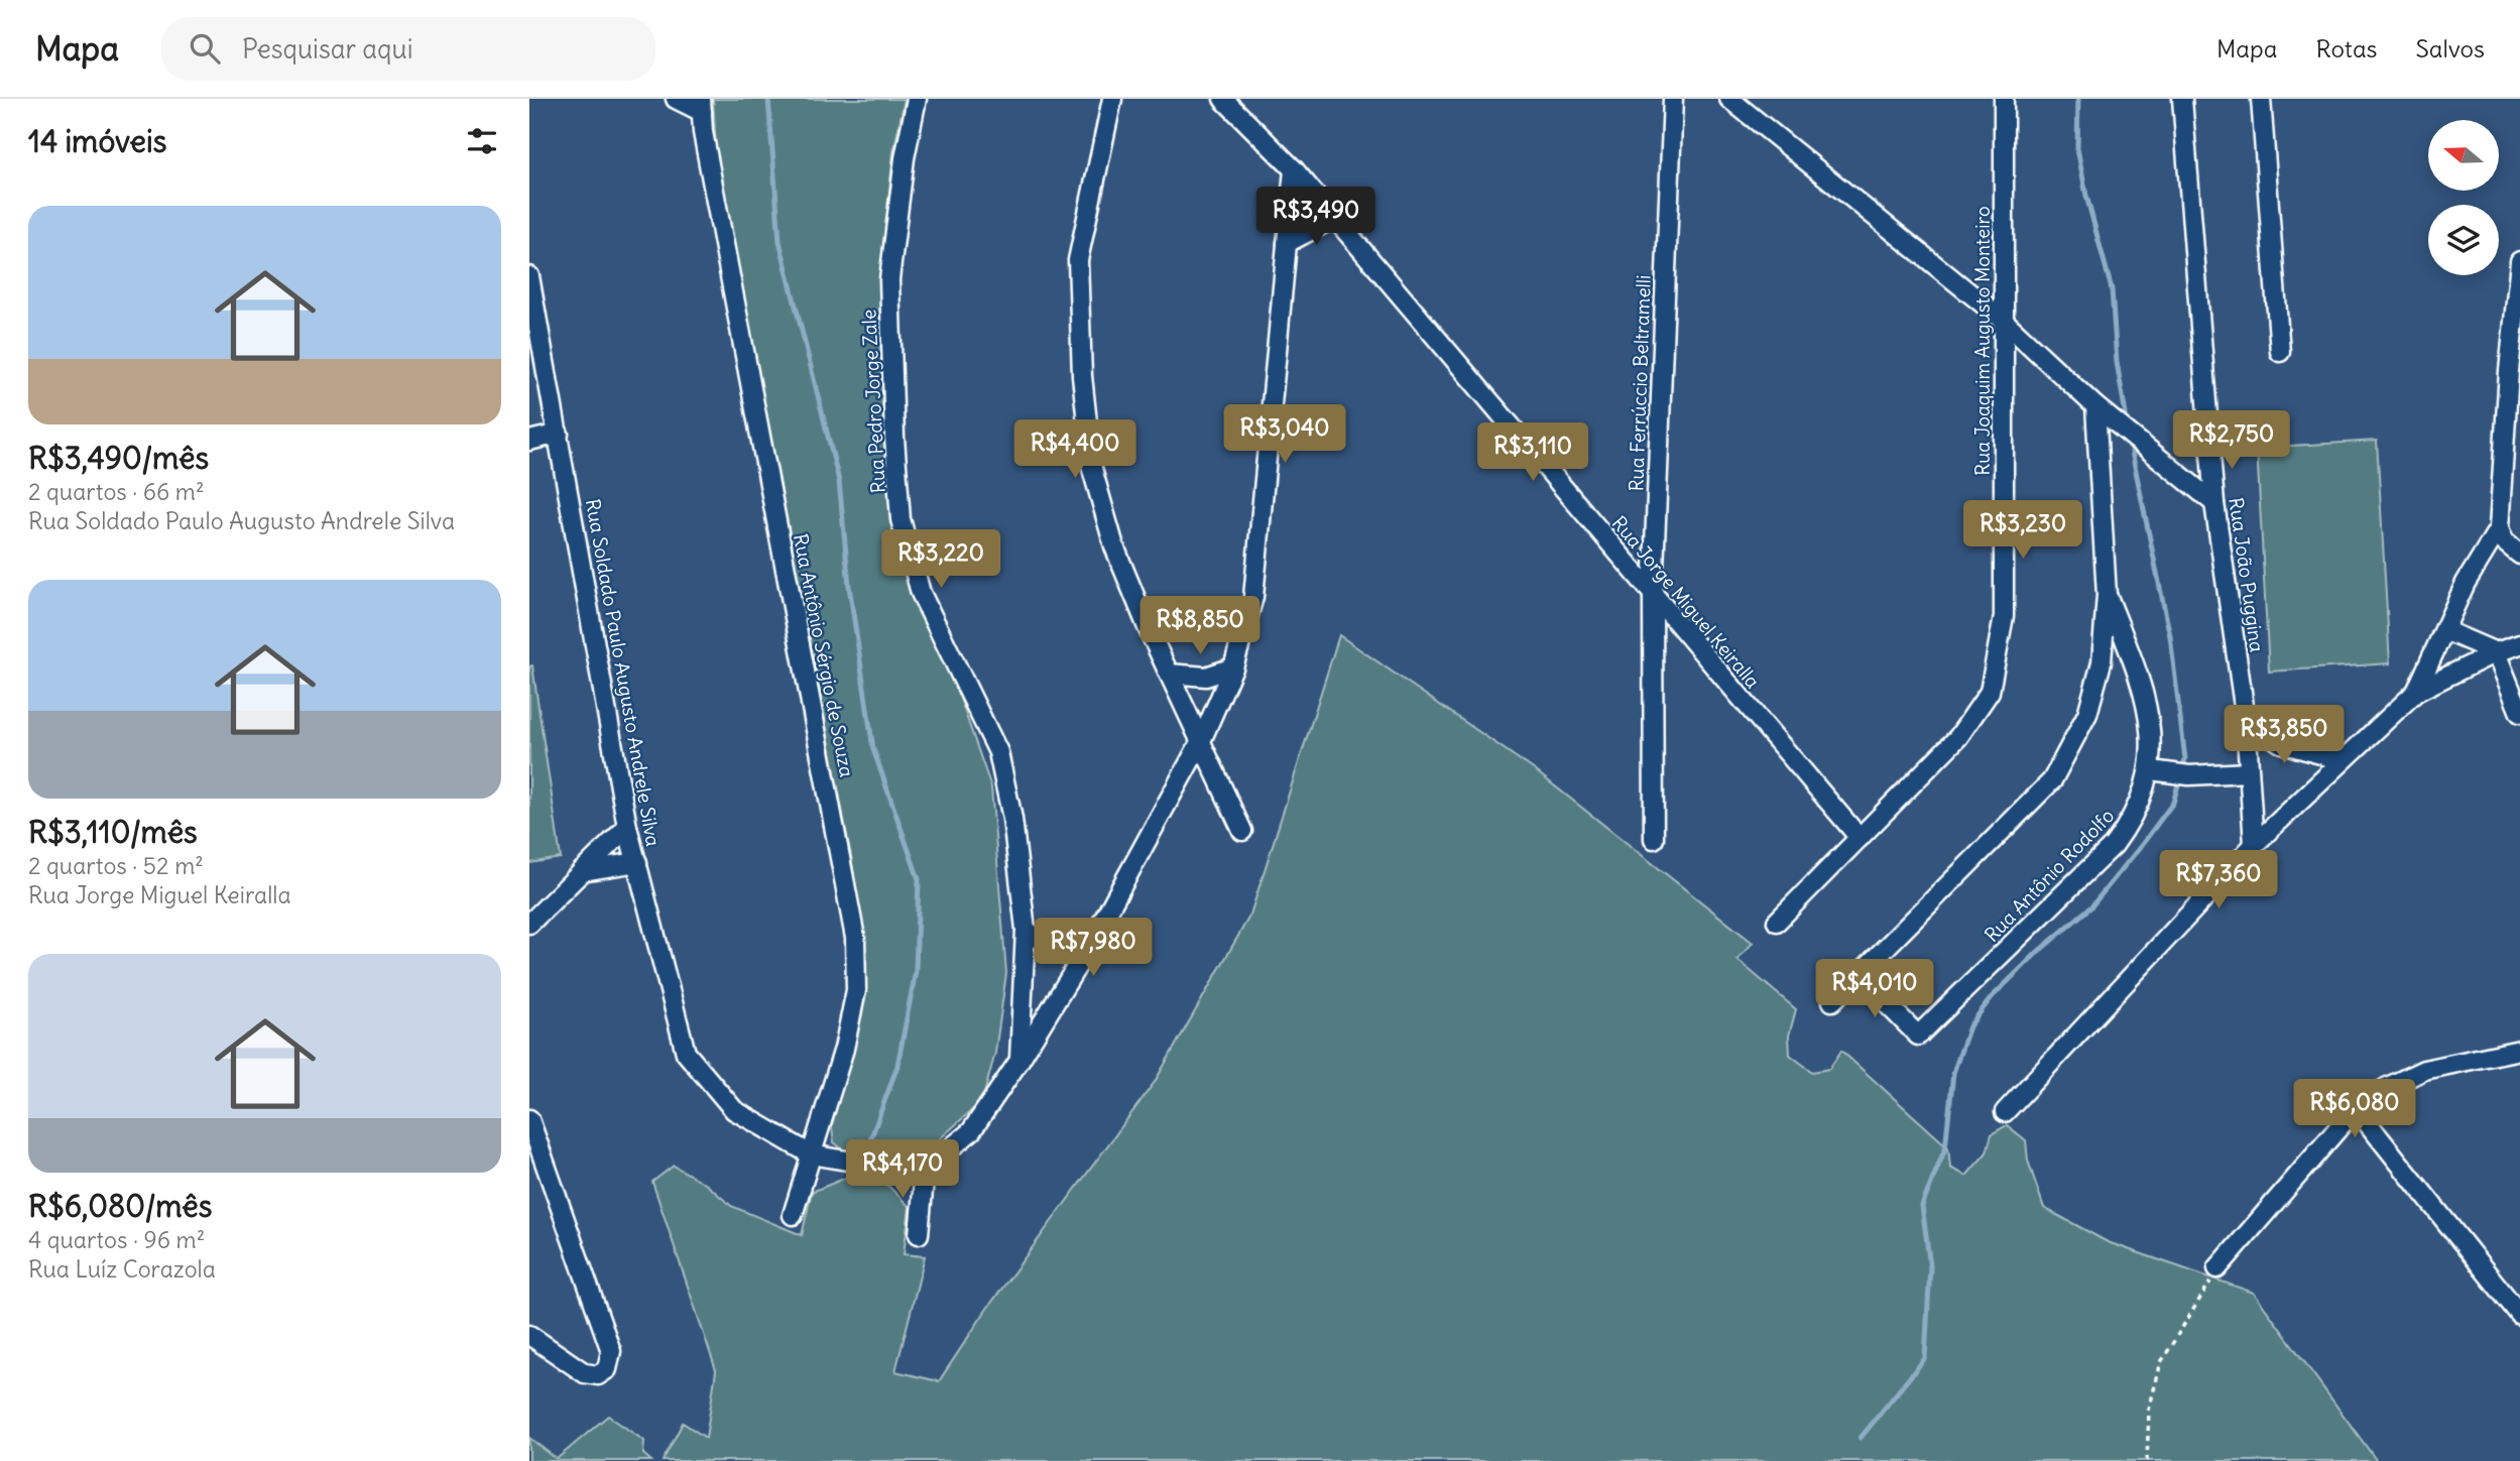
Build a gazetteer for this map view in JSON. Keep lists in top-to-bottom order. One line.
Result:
{"streets":{"street":["Rua Joaquim Augusto Monteiro","Rua Ferrúccio Beltramelli","Rua Pedro Jorge Zale","Rua João Puggina","Rua Jorge Miguel Keiralla","Rua Antônio Sérgio de Souza","Rua Soldado Paulo Augusto Andrele Silva","Rua Antônio Rodolfo"]},"crossings":[["Rua Joaquim Augusto Monteiro","Rua Jorge Miguel Keiralla"],["Rua Ferrúccio Beltramelli","Rua Jorge Miguel Keiralla"],["Rua Antônio Sérgio de Souza","Rua Soldado Paulo Augusto Andrele Silva"]],"north":"left","page":{"header":"Mapa","search":"Pesquisar aqui","nav":["Mapa","Rotas","Salvos"],"heading":"14 imóveis","list":[{"name":"R$3,490/mês","note":"2 quartos · 66 m² · Rua Soldado Paulo Augusto Andrele Silva"},{"name":"R$3,110/mês","note":"2 quartos · 52 m² · Rua Jorge Miguel Keiralla"},{"name":"R$6,080/mês","note":"4 quartos · 96 m² · Rua Luíz Corazola"}],"price":["R$3,490","R$3,040","R$2,750","R$4,400","R$3,110","R$3,230","R$3,220","R$8,850","R$3,850","R$7,360","R$7,980","R$4,010","R$6,080","R$4,170"]}}
